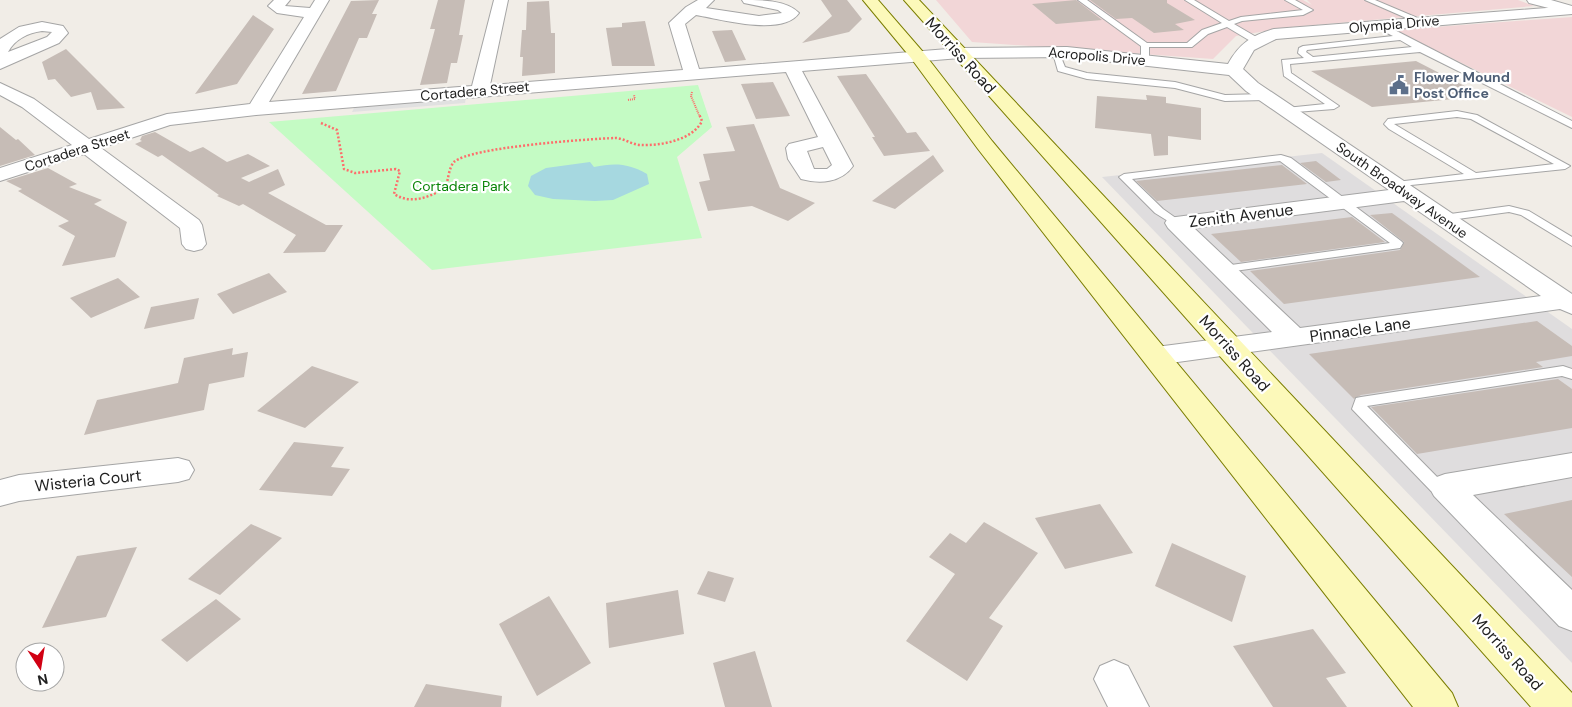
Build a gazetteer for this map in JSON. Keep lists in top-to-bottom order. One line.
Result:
{"streets":{"main road":["Morriss Road"],"street":["Olympia Drive","Acropolis Drive","Cortadera Street","South Broadway Avenue","Zenith Avenue","Pinnacle Lane","Wisteria Court"]},"crossings":[["Morriss Road","Acropolis Drive"],["Morriss Road","Cortadera Street"],["Morriss Road","Pinnacle Lane"],["Acropolis Drive","Cortadera Street"],["Acropolis Drive","South Broadway Avenue"],["South Broadway Avenue","Zenith Avenue"],["South Broadway Avenue","Pinnacle Lane"],["Zenith Avenue","Pinnacle Lane"]],"parks":["Cortadera Park"],"places":{"public building":["Flower Mound Post Office"]},"north":"bottom"}
